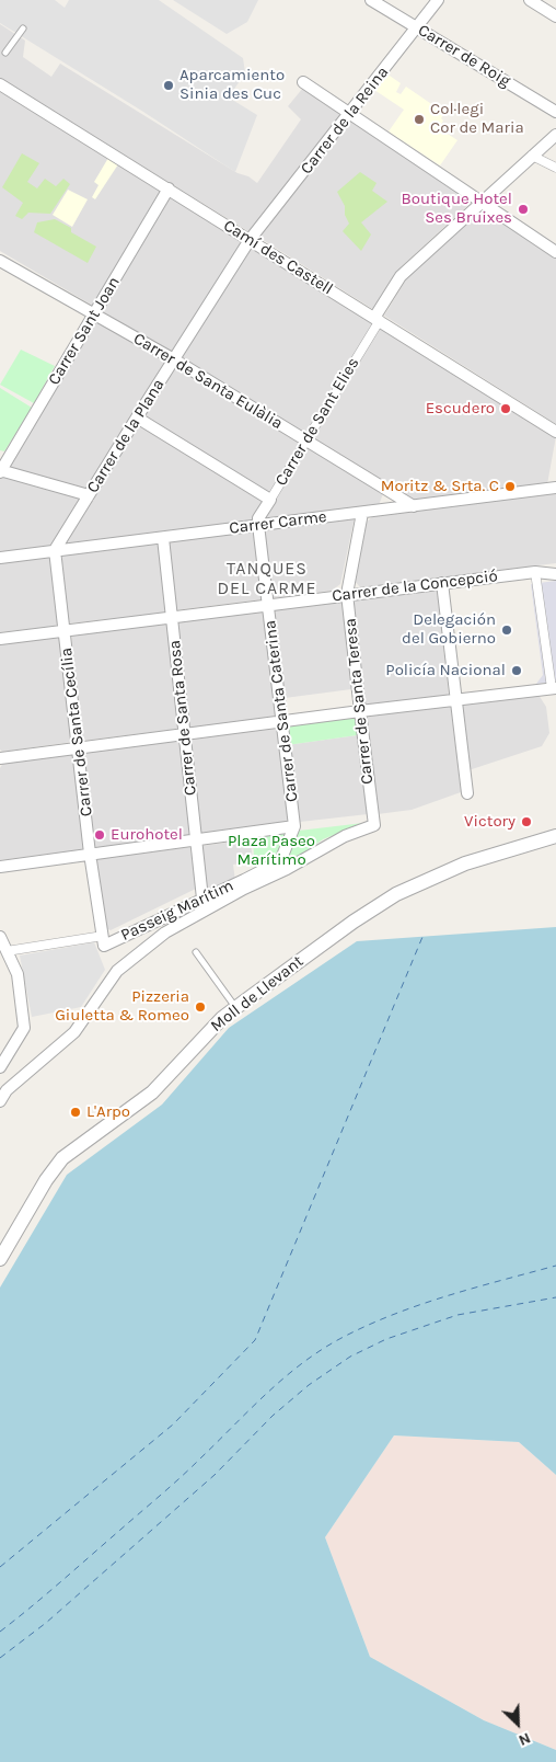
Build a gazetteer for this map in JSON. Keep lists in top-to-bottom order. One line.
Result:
{"streets":{"street":["Carrer de Roig","Carrer de la Reina","Camí des Castell","Carrer Sant Joan","Carrer de Santa Eulàlia","Carrer de Sant Elies","Carrer de la Plana","Carrer Carme","Carrer de la Concepció","Carrer de Santa Teresa","Carrer de Santa Caterina","Carrer de Santa Rosa","Carrer de Santa Cecília","Passeig Marítim","Moll de Llevant"]},"crossings":[["Carrer de Roig","Carrer de la Reina"],["Carrer de la Reina","Camí des Castell"],["Carrer de la Reina","Carrer de la Plana"],["Camí des Castell","Carrer Sant Joan"],["Camí des Castell","Carrer de Sant Elies"],["Camí des Castell","Carrer de la Plana"],["Carrer Sant Joan","Carrer de Santa Eulàlia"],["Carrer de Santa Eulàlia","Carrer de Sant Elies"],["Carrer de Santa Eulàlia","Carrer de la Plana"],["Carrer de Santa Eulàlia","Carrer Carme"],["Carrer de Sant Elies","Carrer Carme"],["Carrer de Sant Elies","Carrer de Santa Caterina"],["Carrer de la Plana","Carrer Carme"],["Carrer de la Plana","Carrer de Santa Cecília"],["Carrer Carme","Carrer de Santa Teresa"],["Carrer Carme","Carrer de Santa Caterina"],["Carrer Carme","Carrer de Santa Rosa"],["Carrer Carme","Carrer de Santa Cecília"],["Carrer de la Concepció","Carrer de Santa Teresa"],["Carrer de la Concepció","Carrer de Santa Caterina"],["Carrer de la Concepció","Carrer de Santa Rosa"],["Carrer de la Concepció","Carrer de Santa Cecília"],["Carrer de Santa Caterina","Passeig Marítim"],["Carrer de Santa Rosa","Passeig Marítim"],["Carrer de Santa Cecília","Passeig Marítim"]],"districts":["TANQUES DEL CARME"],"parks":["Plaza Paseo Marítimo"],"places":["Aparcamiento Sinia des Cuc","Col·legi Cor de Maria","Boutique Hotel Ses Bruixes","Escudero","Moritz & Srta. C","Delegación del Gobierno","Policía Nacional","Victory","Eurohotel","Pizzeria Giuletta & Romeo","L'Arpo"],"north":"bottom right"}
